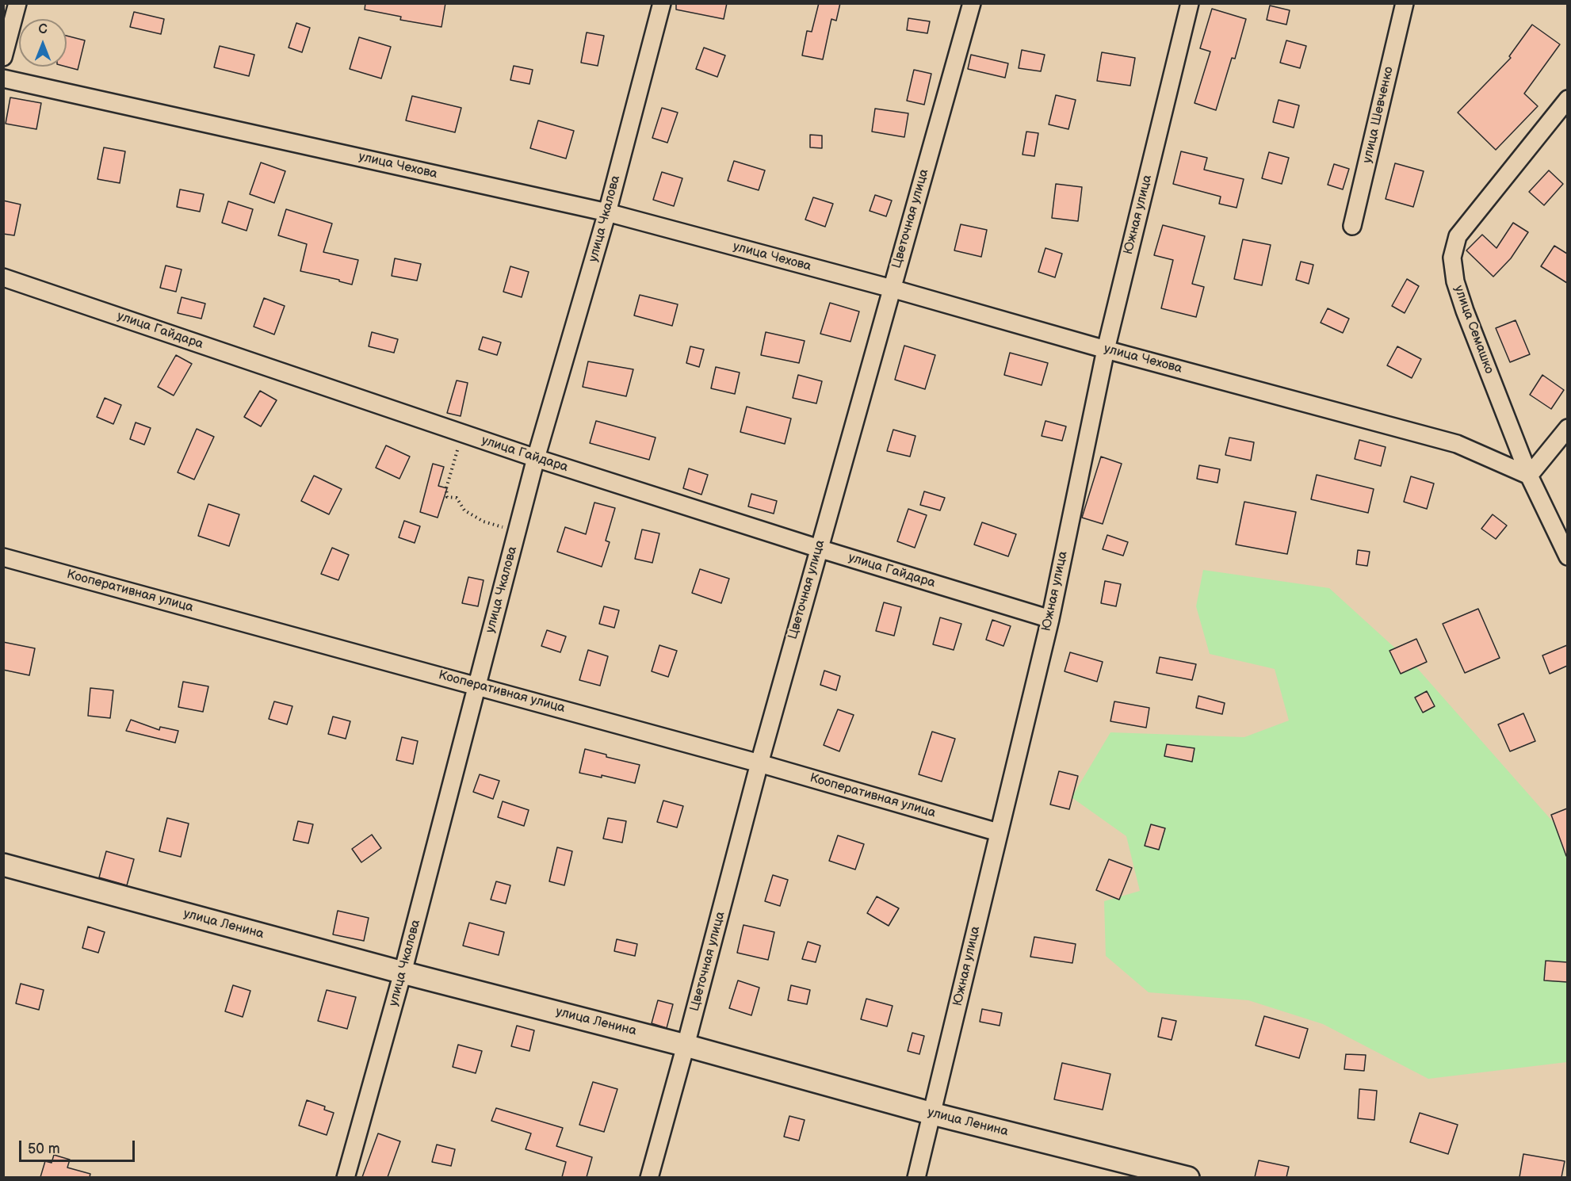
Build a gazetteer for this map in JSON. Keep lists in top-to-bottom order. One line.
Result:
{"streets":{"street":["улица Шевченко","улица Чехова","Южная улица","улица Чкалова","Цветочная улица","улица Семашко","улица Гайдара","Кооперативная улица","улица Ленина"]},"crossings":[["улица Чехова","Южная улица"],["улица Чехова","улица Чкалова"],["улица Чехова","Цветочная улица"],["улица Чехова","улица Семашко"],["Южная улица","улица Гайдара"],["Южная улица","Кооперативная улица"],["Южная улица","улица Ленина"],["улица Чкалова","улица Гайдара"],["улица Чкалова","Кооперативная улица"],["улица Чкалова","улица Ленина"],["Цветочная улица","улица Гайдара"],["Цветочная улица","Кооперативная улица"],["Цветочная улица","улица Ленина"]],"scale_bar":"50 m","north":"top"}
